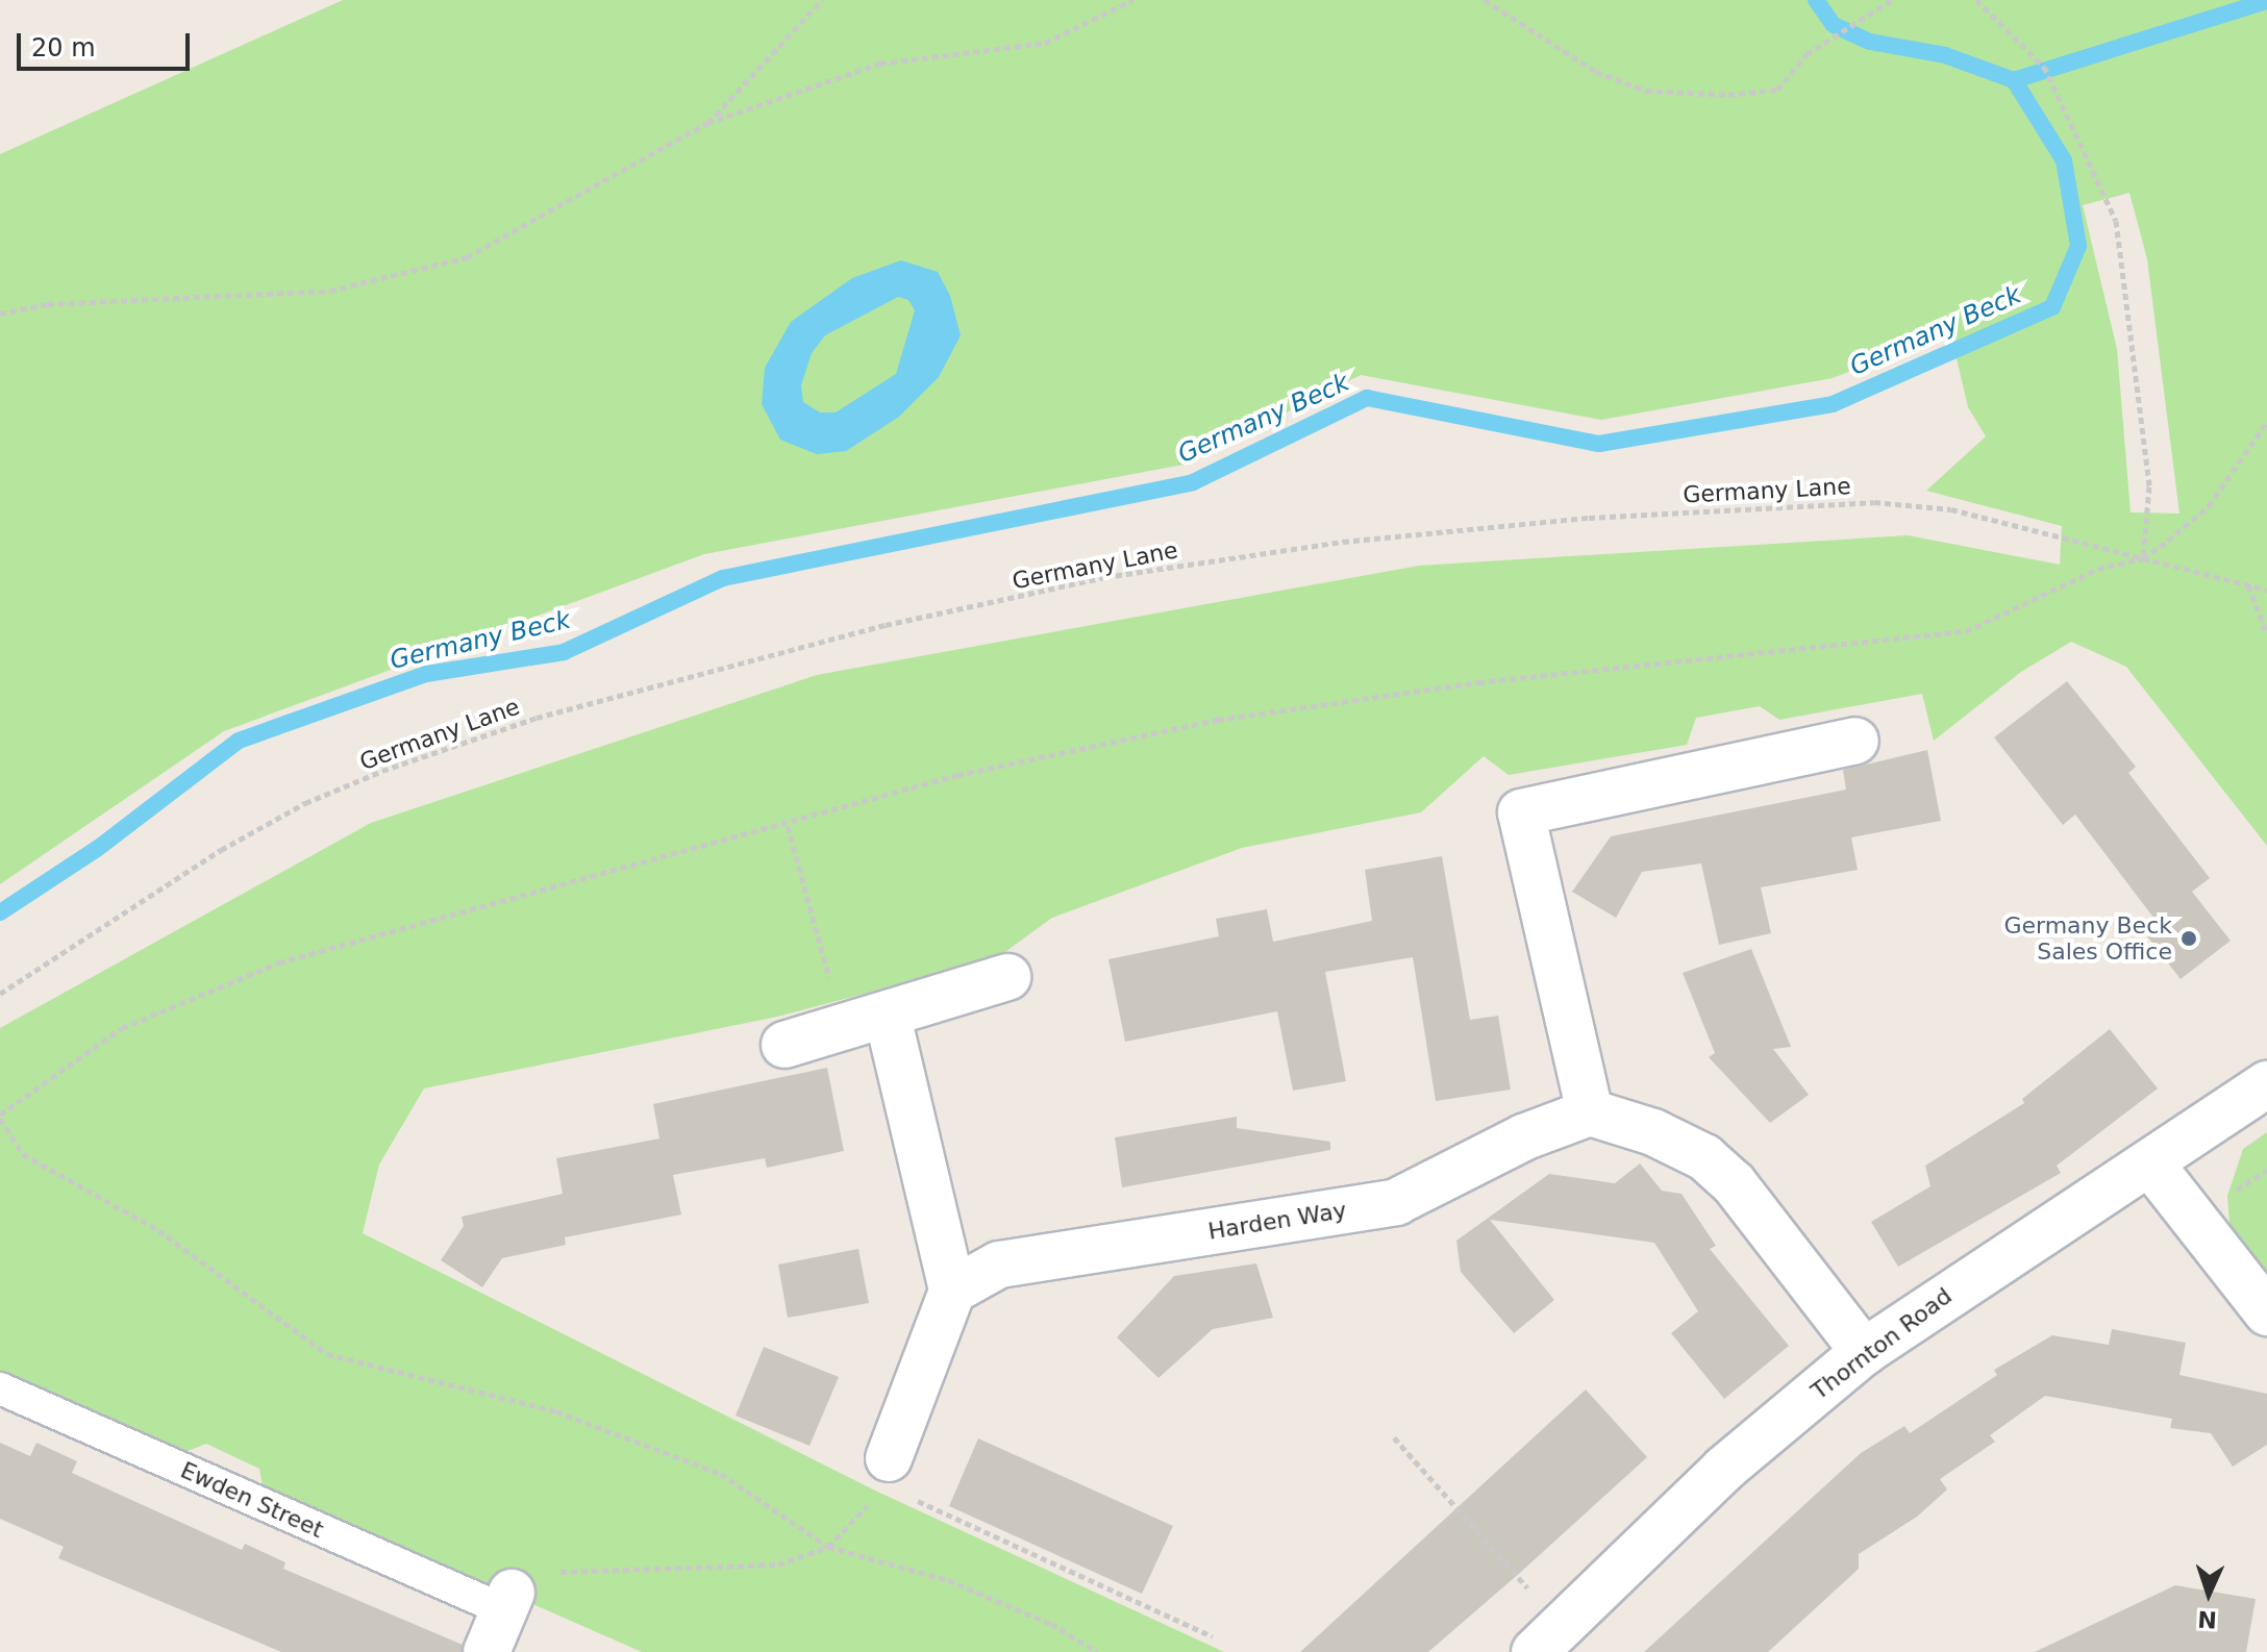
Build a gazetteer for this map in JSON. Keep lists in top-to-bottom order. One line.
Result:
{"streets":{"street":["Harden Way","Thornton Road"],"lane":["Ewden Street"],"path":["Germany Lane"]},"water":["Germany Beck"],"places":["Germany Beck Sales Office"],"scale_bar":"20 m","north":"bottom"}
